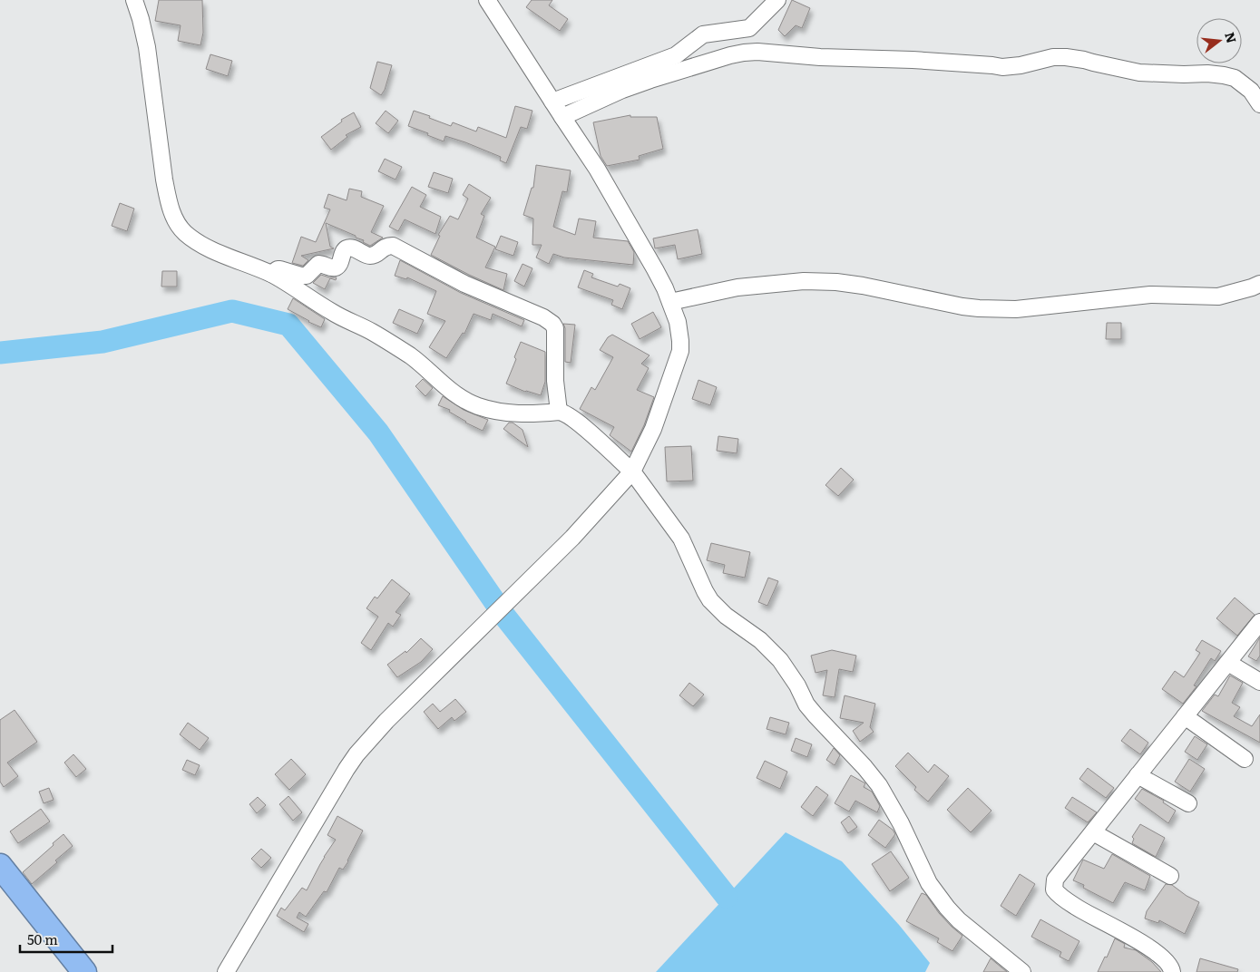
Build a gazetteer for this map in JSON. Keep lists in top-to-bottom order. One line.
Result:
{"scale_bar":"50 m","north":"right"}
